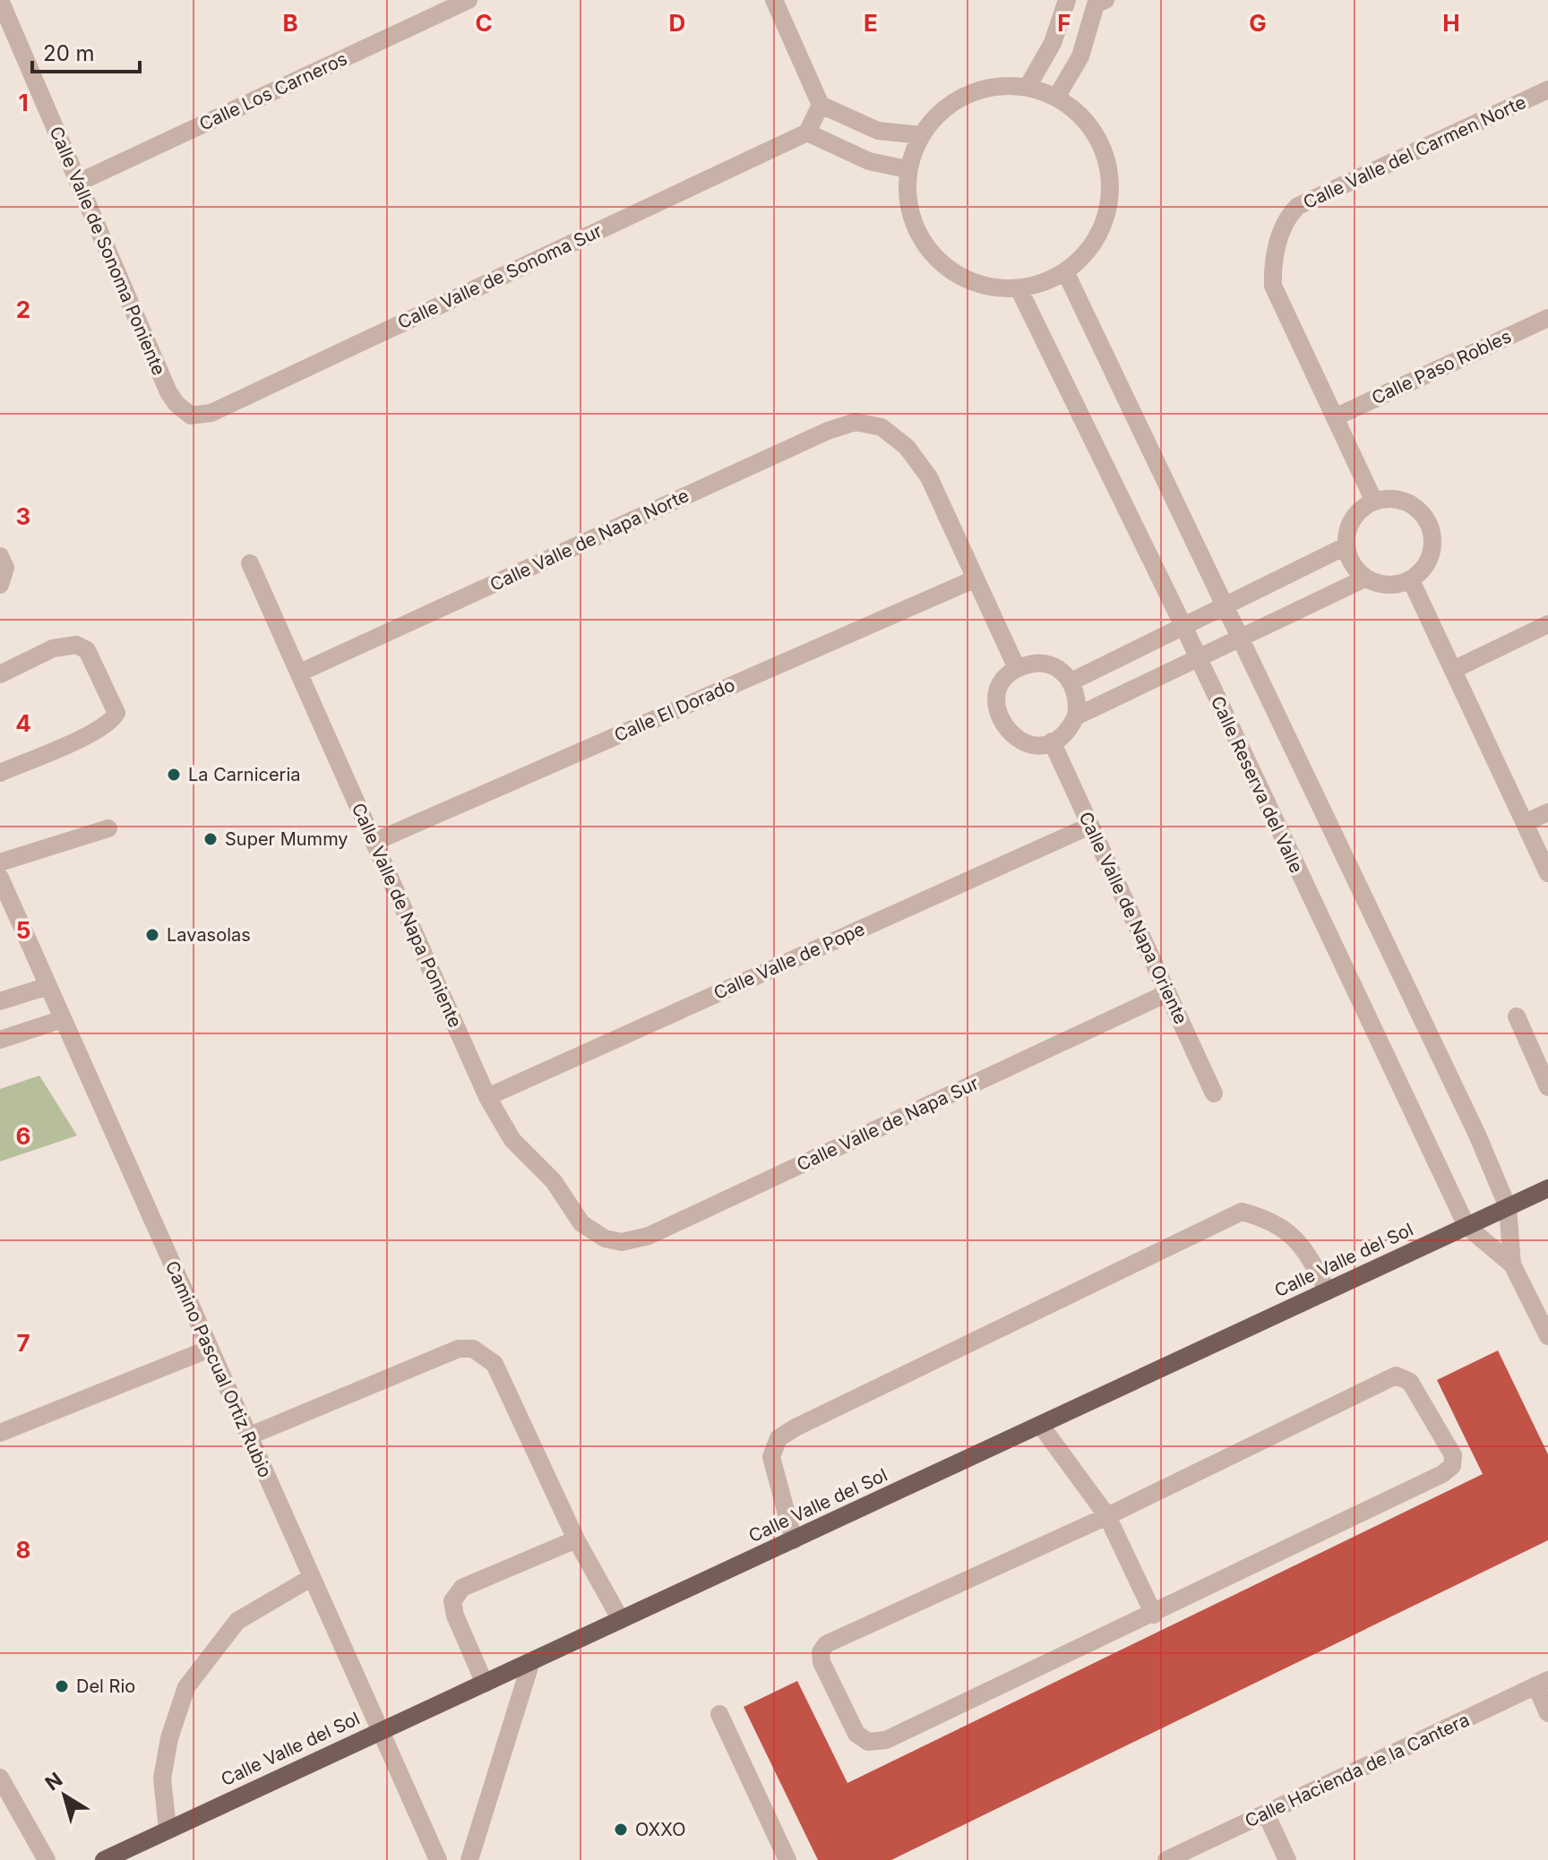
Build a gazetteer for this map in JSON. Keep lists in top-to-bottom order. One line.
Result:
{"streets":{"main road":["Calle Valle del Sol"],"street":["Calle Los Carneros","Calle Valle del Carmen Norte","Calle Valle de Sonoma Poniente","Calle Valle de Sonoma Sur","Calle Paso Robles","Calle Valle de Napa Norte","Calle El Dorado","Calle Reserva del Valle","Calle Valle de Napa Poniente","Calle Valle de Napa Oriente","Calle Valle de Pope","Calle Valle de Napa Sur","Camino Pascual Ortiz Rubio","Calle Hacienda de la Cantera"]},"crossings":[["Calle Los Carneros","Calle Valle de Sonoma Poniente"],["Calle Valle del Carmen Norte","Calle Paso Robles"],["Calle Valle de Sonoma Poniente","Calle Valle de Sonoma Sur"],["Calle Valle de Napa Norte","Calle El Dorado"],["Calle Valle de Napa Norte","Calle Valle de Napa Poniente"],["Calle El Dorado","Calle Valle de Napa Poniente"],["Calle Reserva del Valle","Calle Valle del Sol"],["Calle Valle de Napa Poniente","Calle Valle de Pope"],["Calle Valle de Napa Poniente","Calle Valle de Napa Sur"],["Calle Valle de Napa Oriente","Calle Valle de Pope"],["Calle Valle de Napa Oriente","Calle Valle de Napa Sur"],["Calle Valle del Sol","Camino Pascual Ortiz Rubio"]],"places":["La Carniceria","Super Mummy","Lavasolas","Del Rio","OXXO"],"scale_bar":"20 m","north":"top left","grid":{"columns":["B","C","D","E","F","G","H"],"rows":["1","2","3","4","5","6","7","8"]}}
